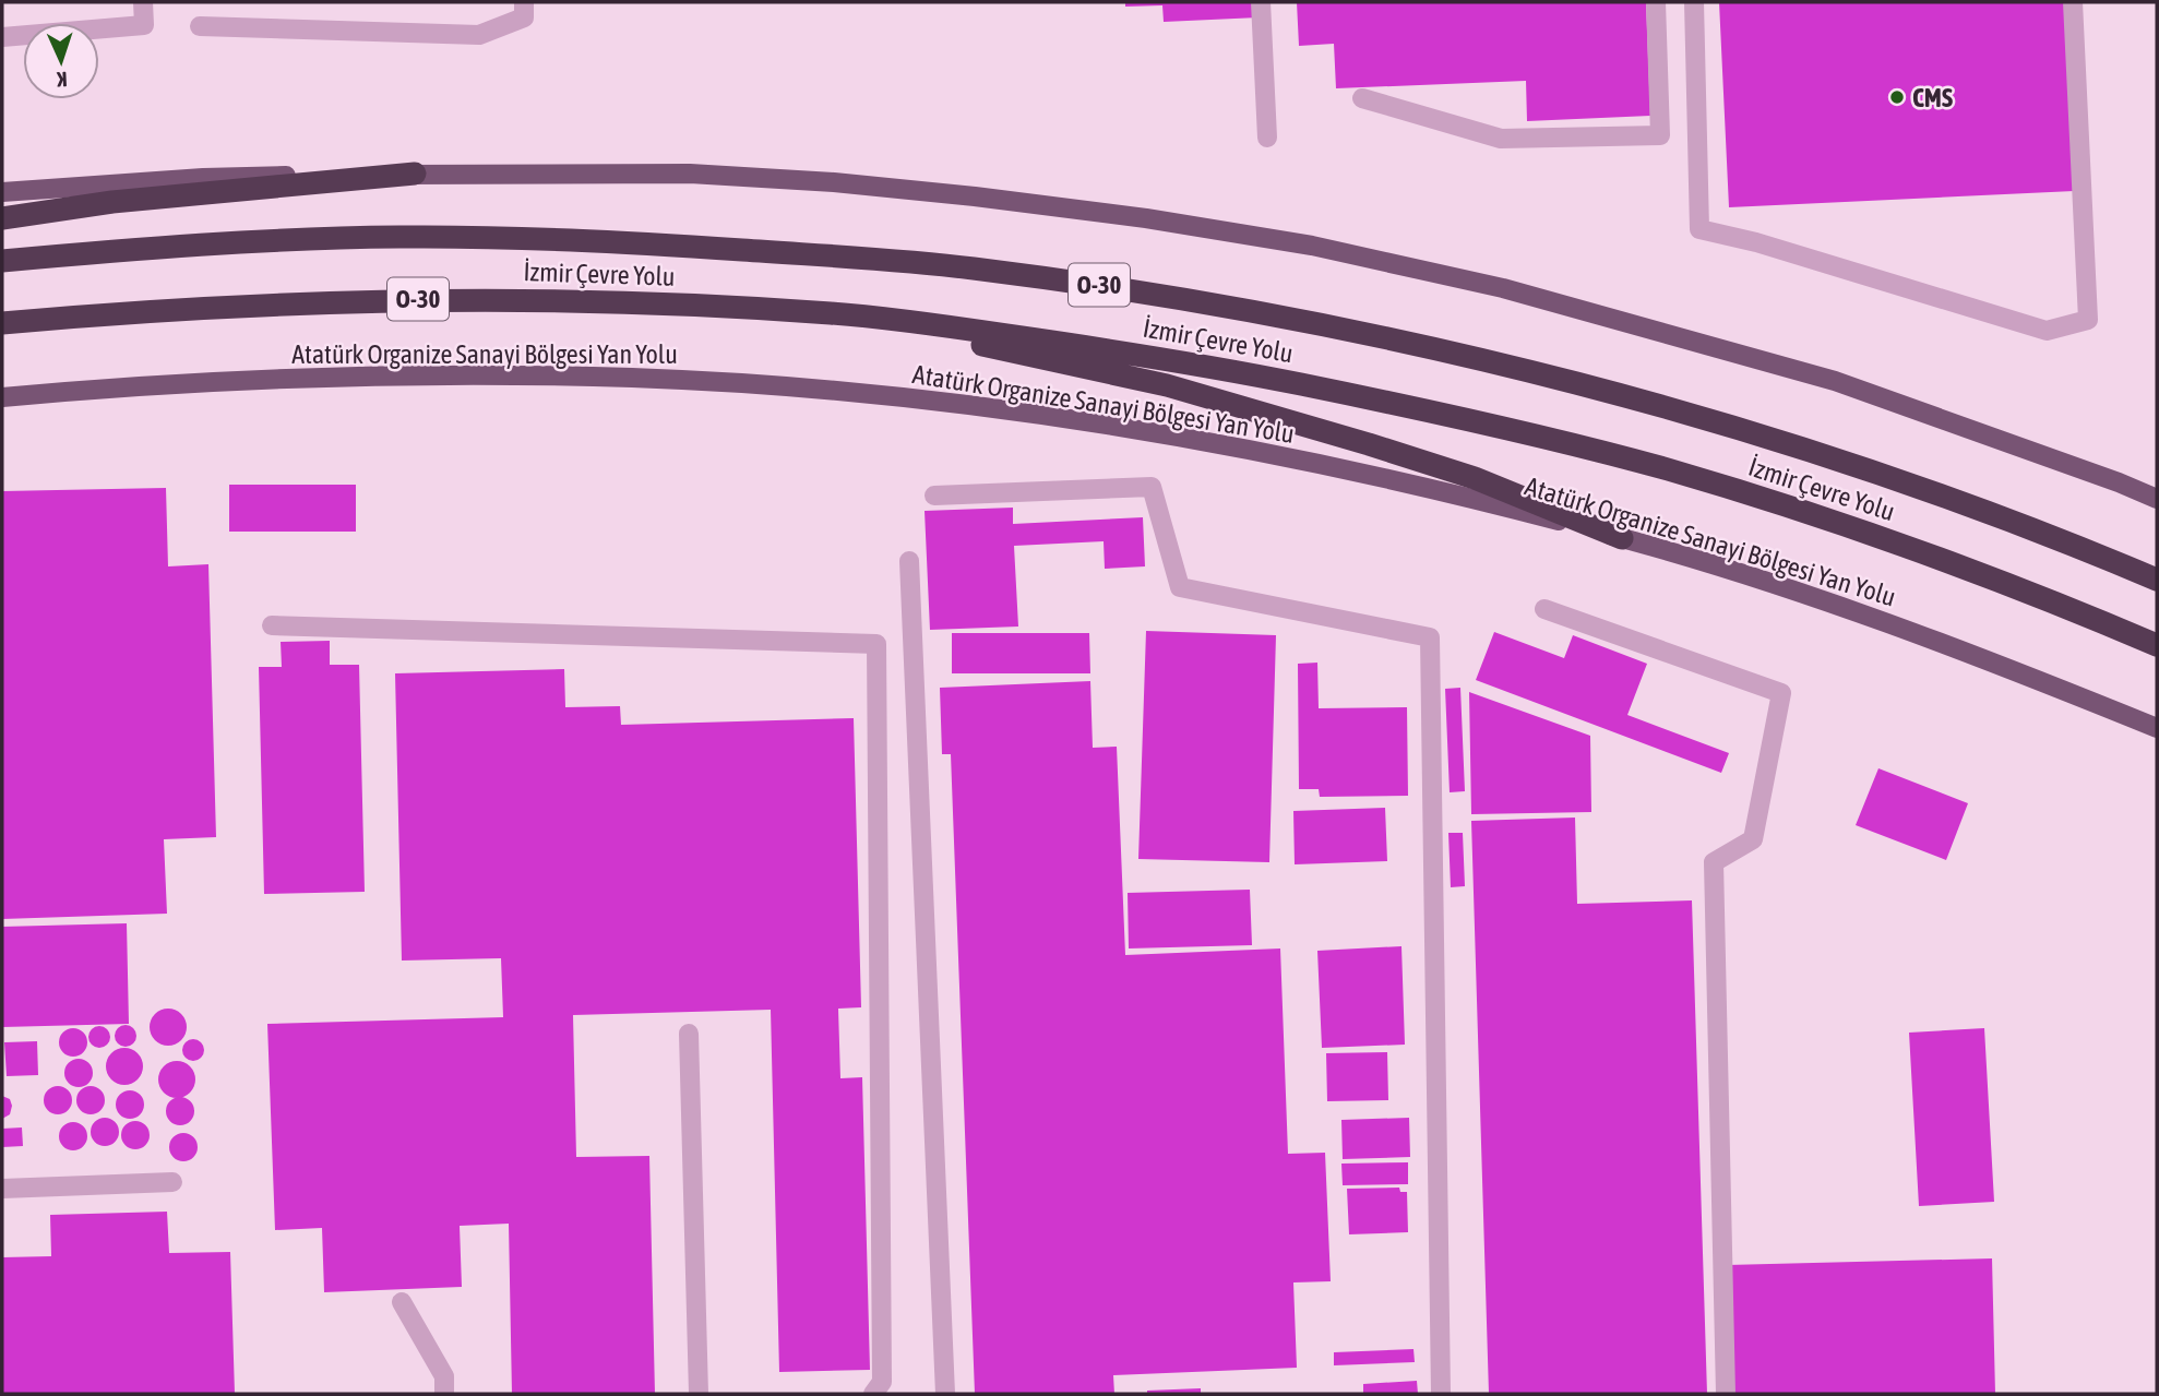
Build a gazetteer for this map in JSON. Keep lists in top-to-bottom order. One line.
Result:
{"streets":{"highway":["İzmir Çevre Yolu","O-30"],"main road":["Atatürk Organize Sanayi Bölgesi Yan Yolu"]},"places":["CMS"],"north":"bottom"}
